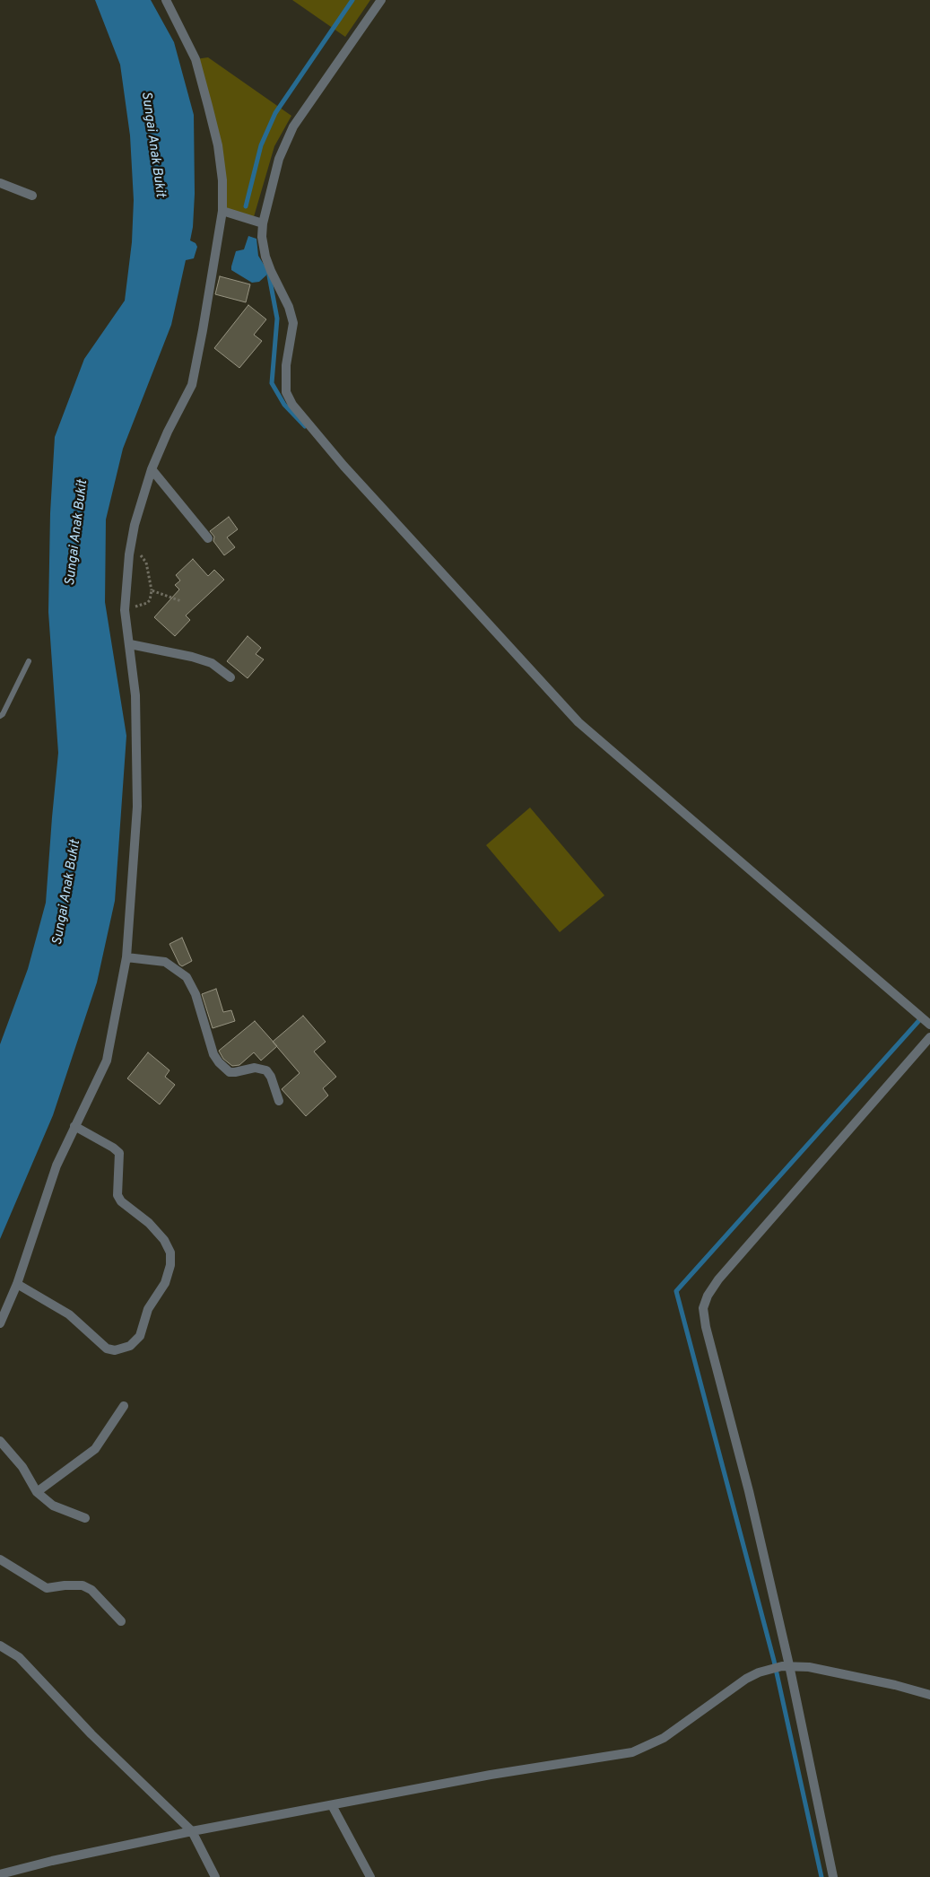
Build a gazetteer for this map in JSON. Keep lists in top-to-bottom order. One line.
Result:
{"water":["Sungai Anak Bukit"]}
